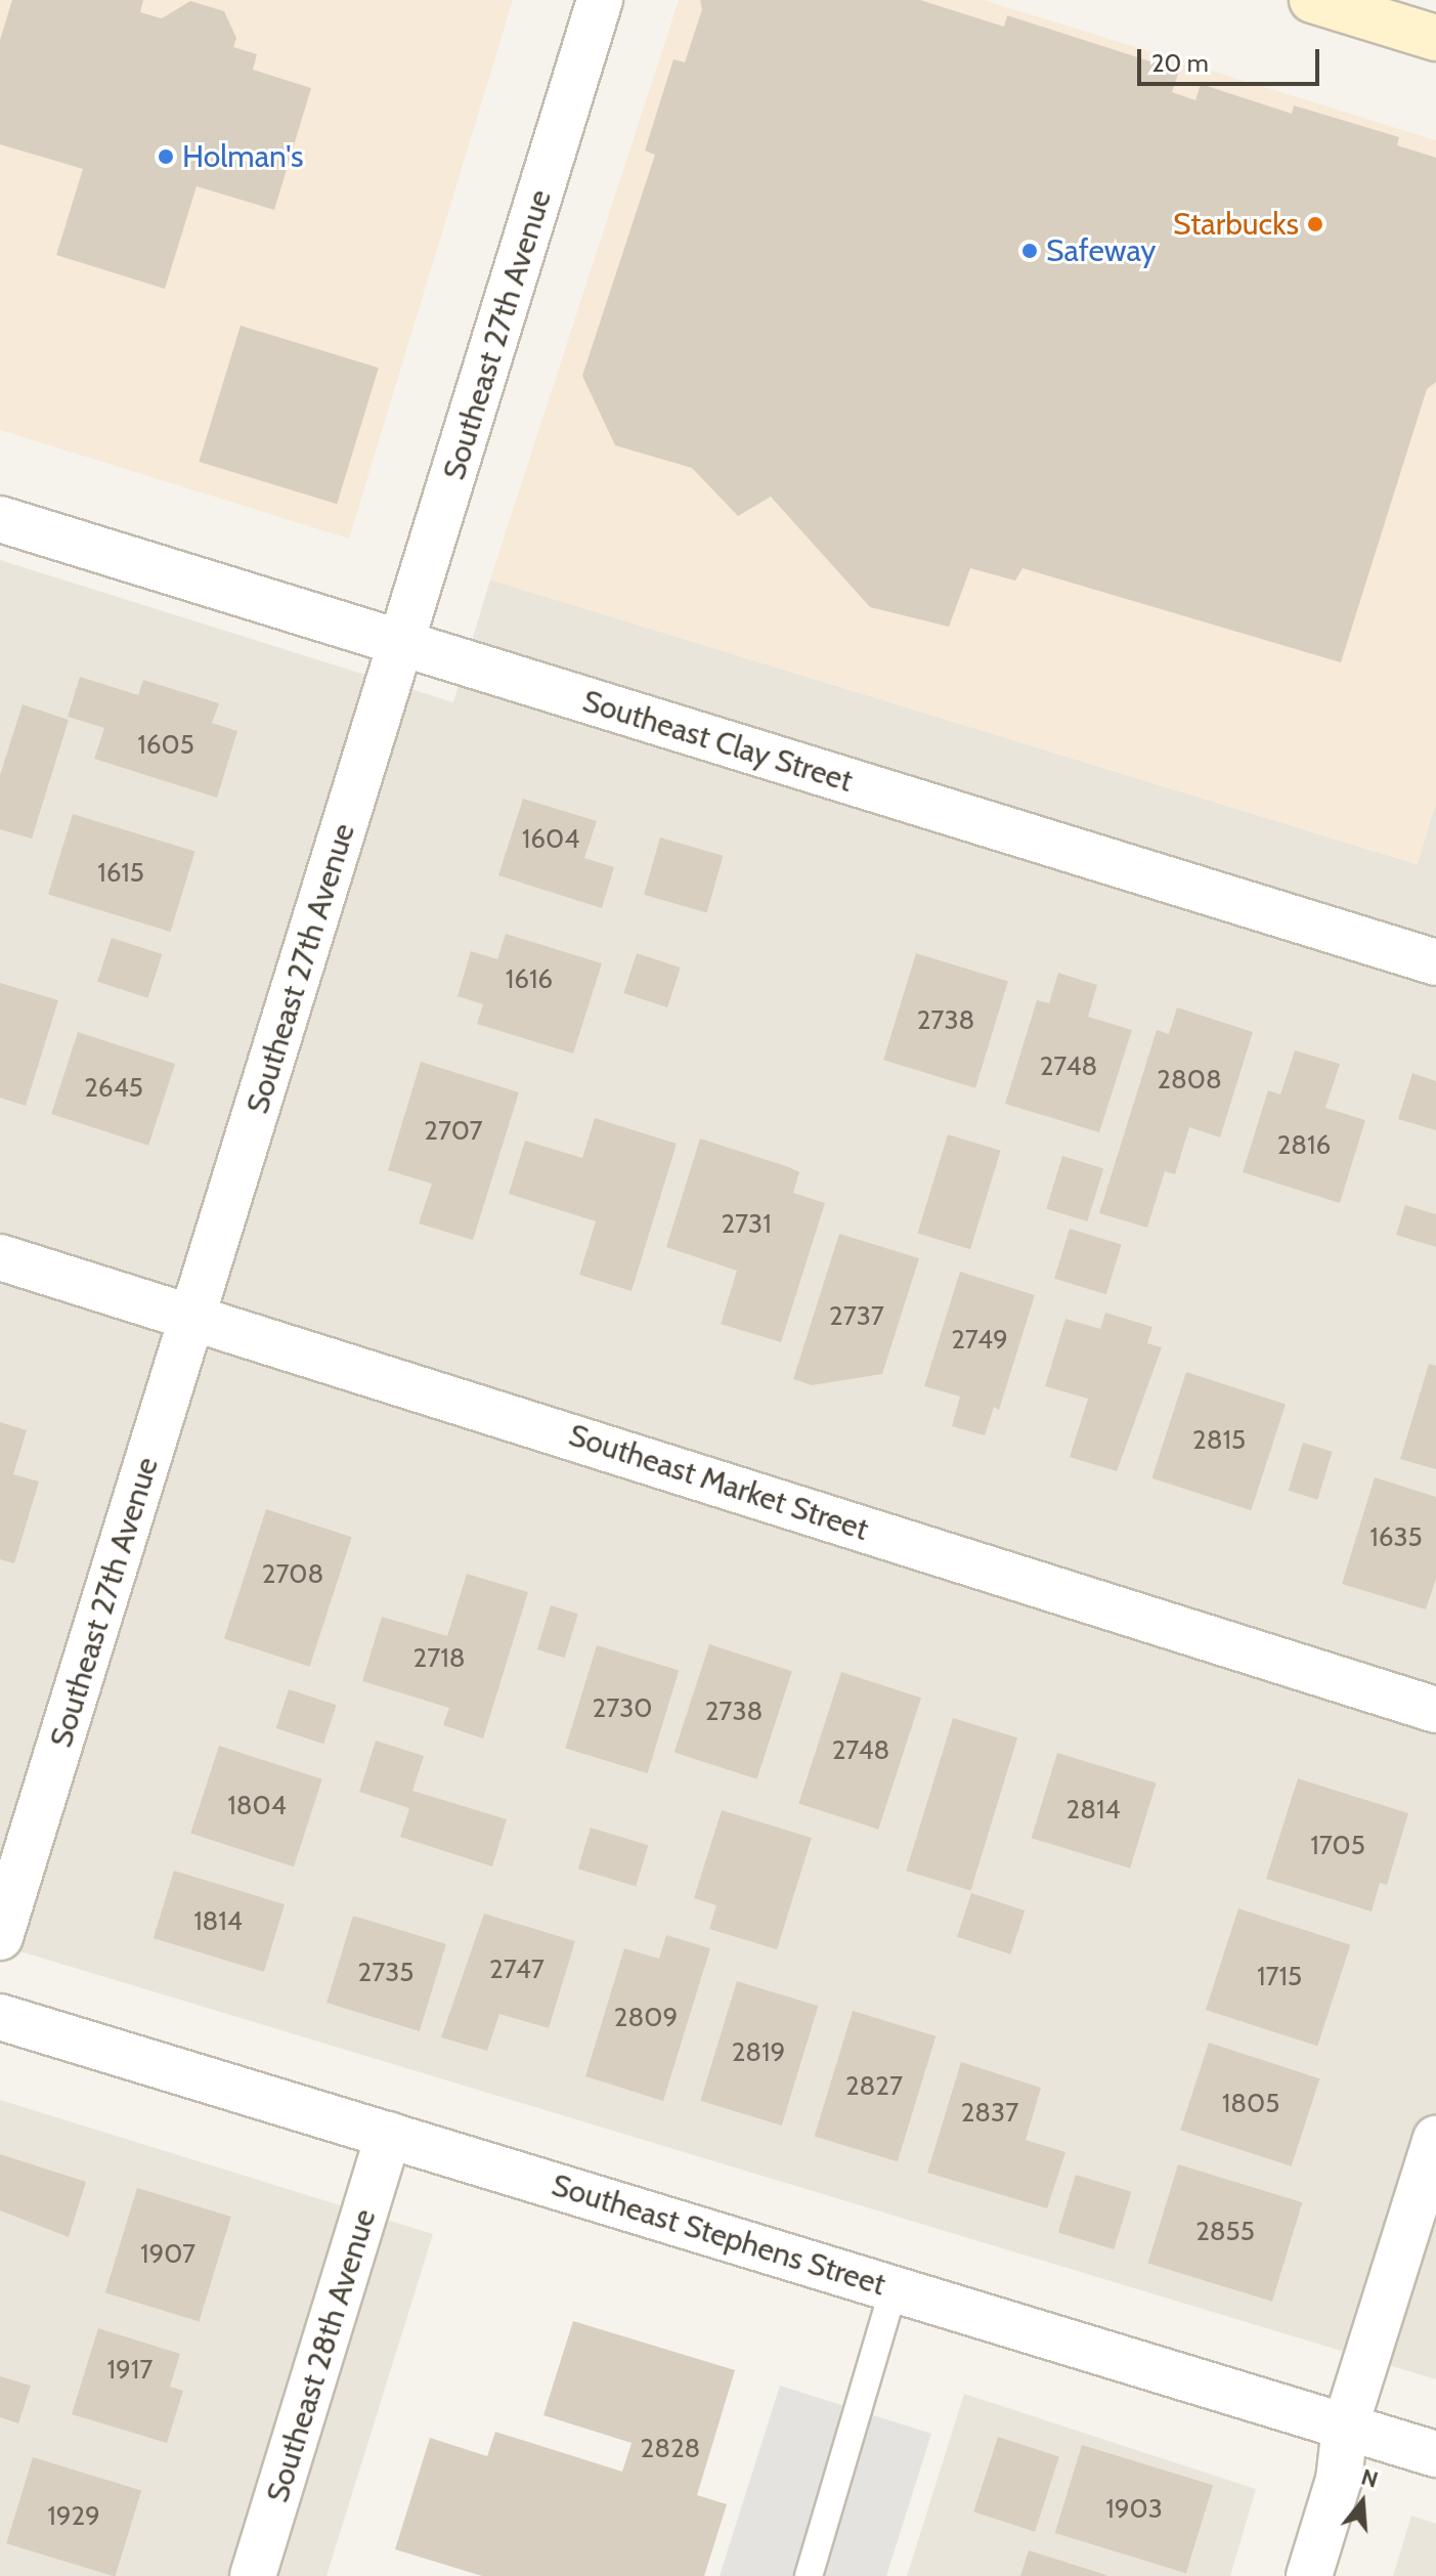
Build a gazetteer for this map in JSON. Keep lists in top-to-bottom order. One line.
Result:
{"streets":{"street":["Southeast 27th Avenue","Southeast Clay Street","Southeast Market Street","Southeast Stephens Street","Southeast 28th Avenue"]},"crossings":[["Southeast 27th Avenue","Southeast Clay Street"],["Southeast 27th Avenue","Southeast Market Street"],["Southeast Stephens Street","Southeast 28th Avenue"]],"places":["Holman's","Starbucks","Safeway"],"house_numbers":["1605","1604","1615","1616","2738","2748","2808","2645","2707","2816","2731","2737","2749","2815","1635","2708","2718","2730","2738","2748","1804","2814","1705","1814","2747","2735","1715","2809","2819","2827","1805","2837","2855","1907","1917","2828","1903","1929"],"scale_bar":"20 m","north":"top"}
